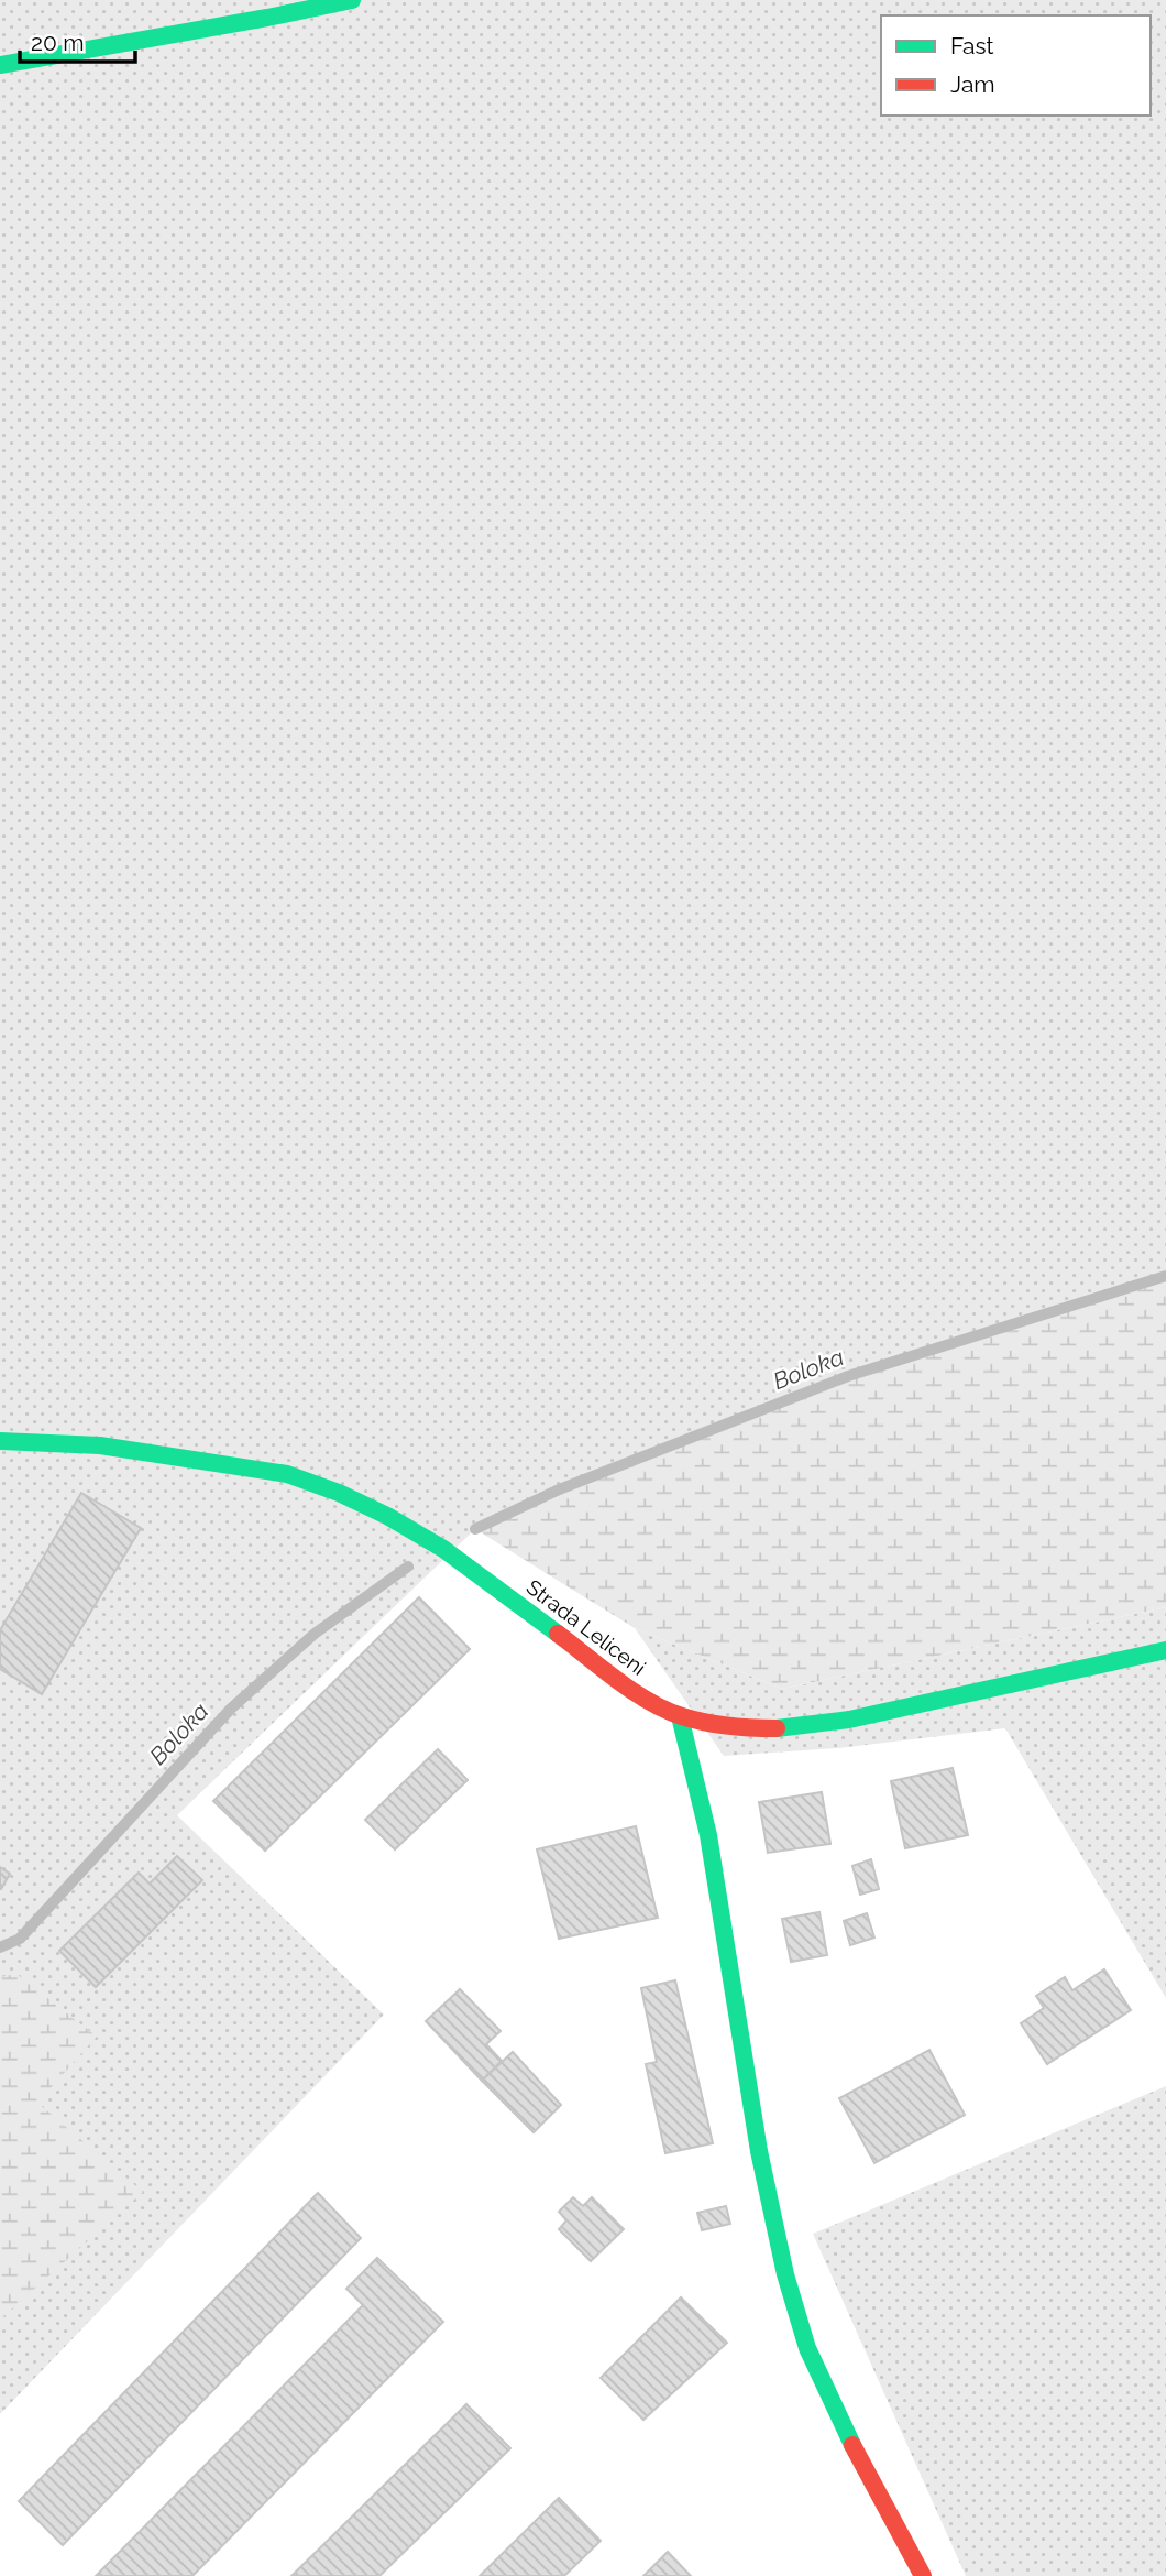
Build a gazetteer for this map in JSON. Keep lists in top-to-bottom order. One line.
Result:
{"streets":{"street":["Strada Leliceni"]},"water":["Boloka"],"legend":["Fast","Jam"],"scale_bar":"20 m"}
